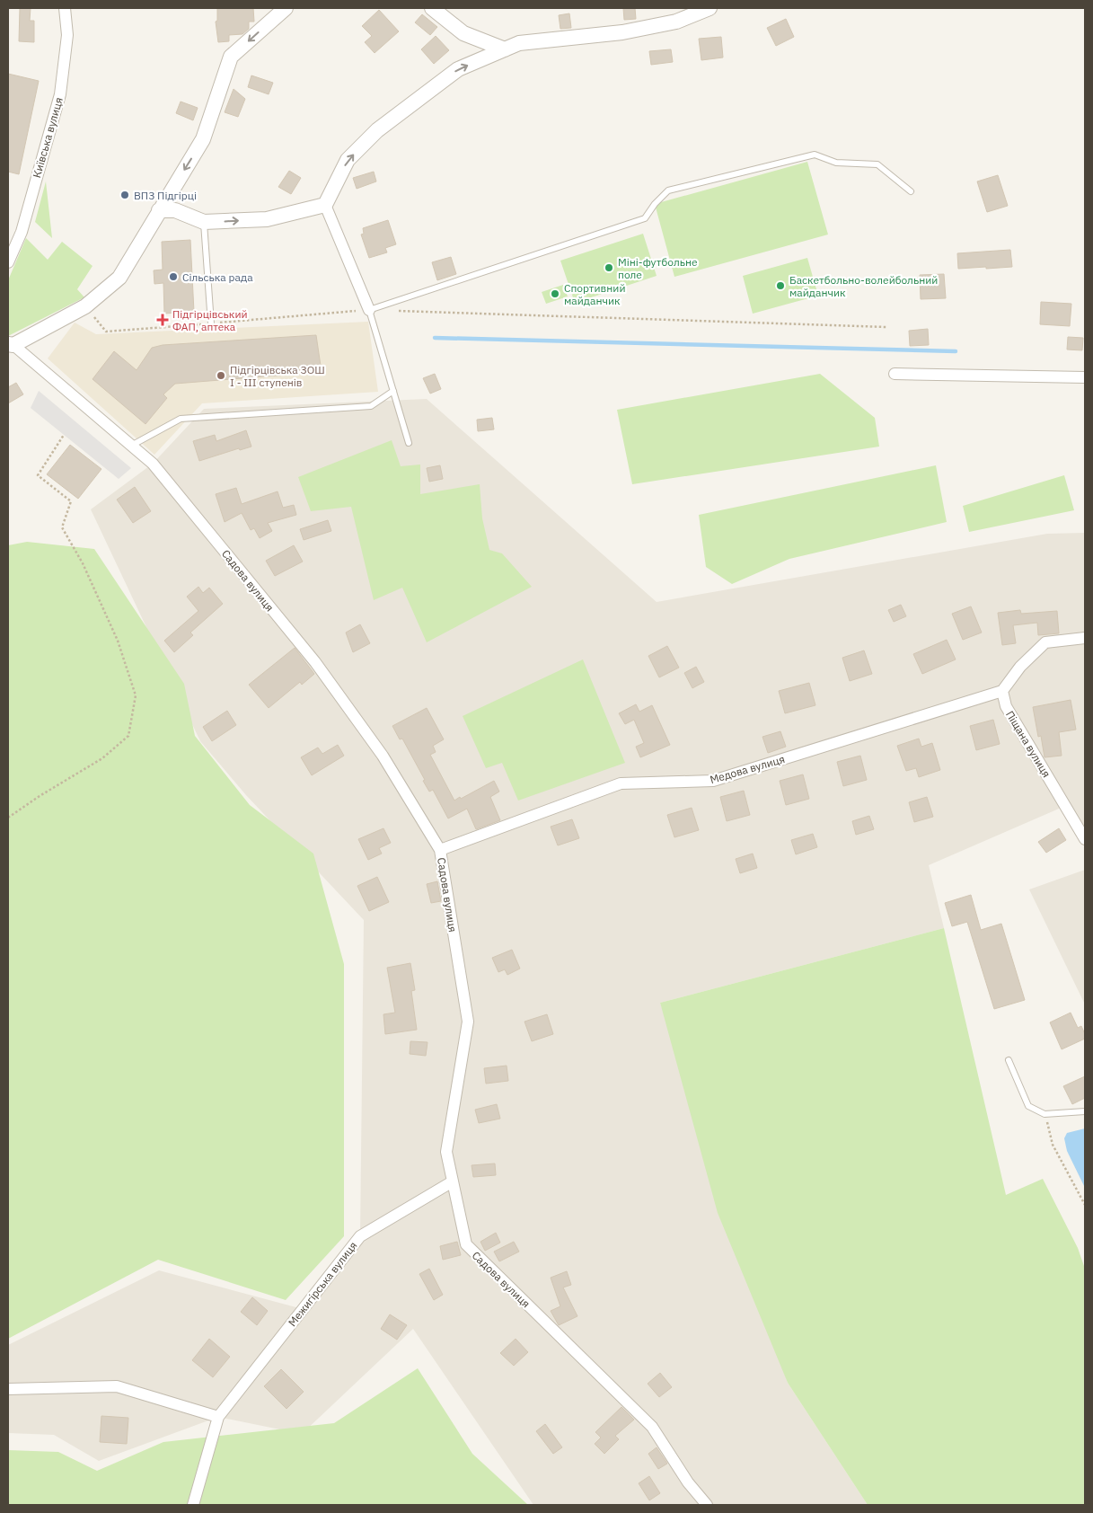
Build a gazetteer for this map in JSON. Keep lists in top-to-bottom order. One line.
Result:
{"streets":{"street":["Київська вулиця","Садова вулиця","Піщана вулиця","Медова вулиця","Межигірська вулиця"]},"crossings":[["Садова вулиця","Медова вулиця"],["Садова вулиця","Межигірська вулиця"],["Піщана вулиця","Медова вулиця"]],"places":{"other":["ВПЗ Підгірці","Міні-футбольне поле","Сільська рада","Баскетбольно-волейбольний майданчик","Спортивний майданчик","Підгірцівська ЗОШ І - ІІІ ступенів"],"health":["Підгірцівський ФАП, аптека"]}}
